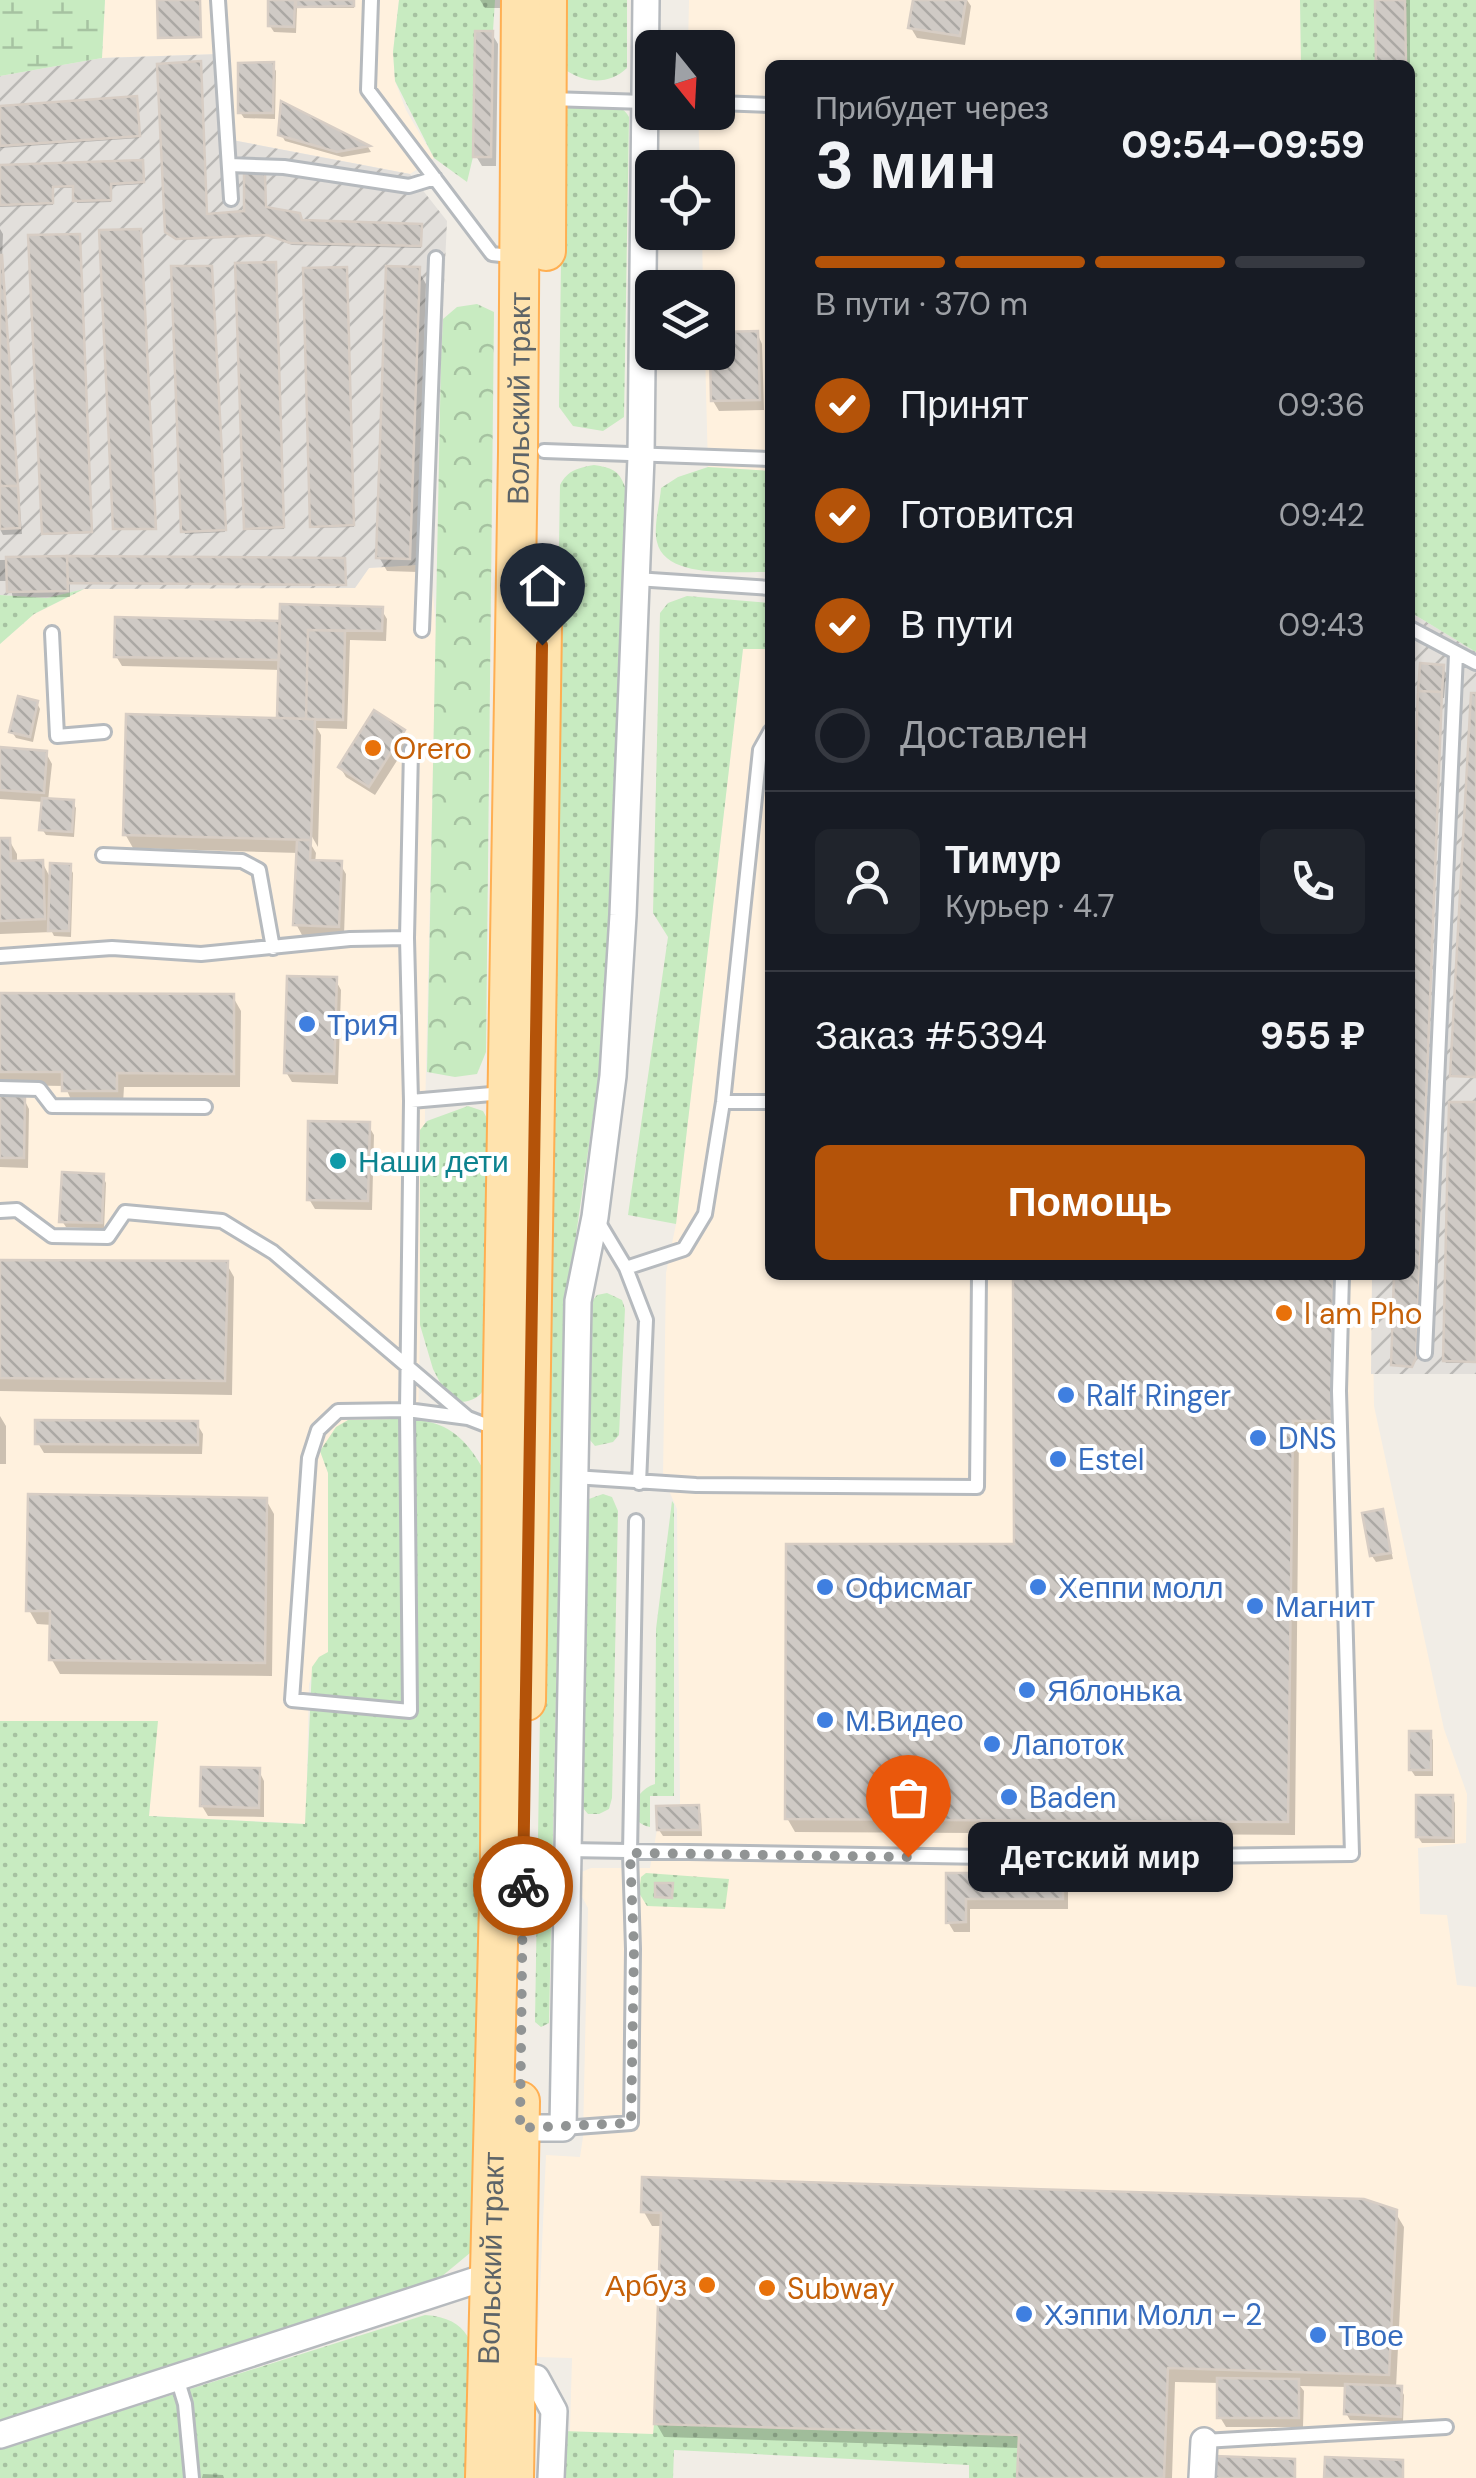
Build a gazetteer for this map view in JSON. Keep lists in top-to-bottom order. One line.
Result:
{"streets":{"main road":["Вольский тракт"]},"places":["Orero","ТриЯ","Наши дети","I am Pho","Ralf Ringer","DNS","Estel","Офисмаг","Хеппи молл","Магнит","Яблонька","М.Видео","Лапоток","Baden","Детский мир","Арбуз","Subway","Хэппи Молл - 2","Твое"],"north":"bottom","page":{"heading":["3 мин","Прибудет через","09:54–09:59"],"panel":["Тимур","Курьер · 4.7","Заказ #5394","955 ₽"],"bar":"В пути · 370 m","list":[["Принят","09:36"],["Готовится","09:42"],["В пути","09:43"],"Доставлен"],"buttons":"Помощь","bubble":"Детский мир"}}
